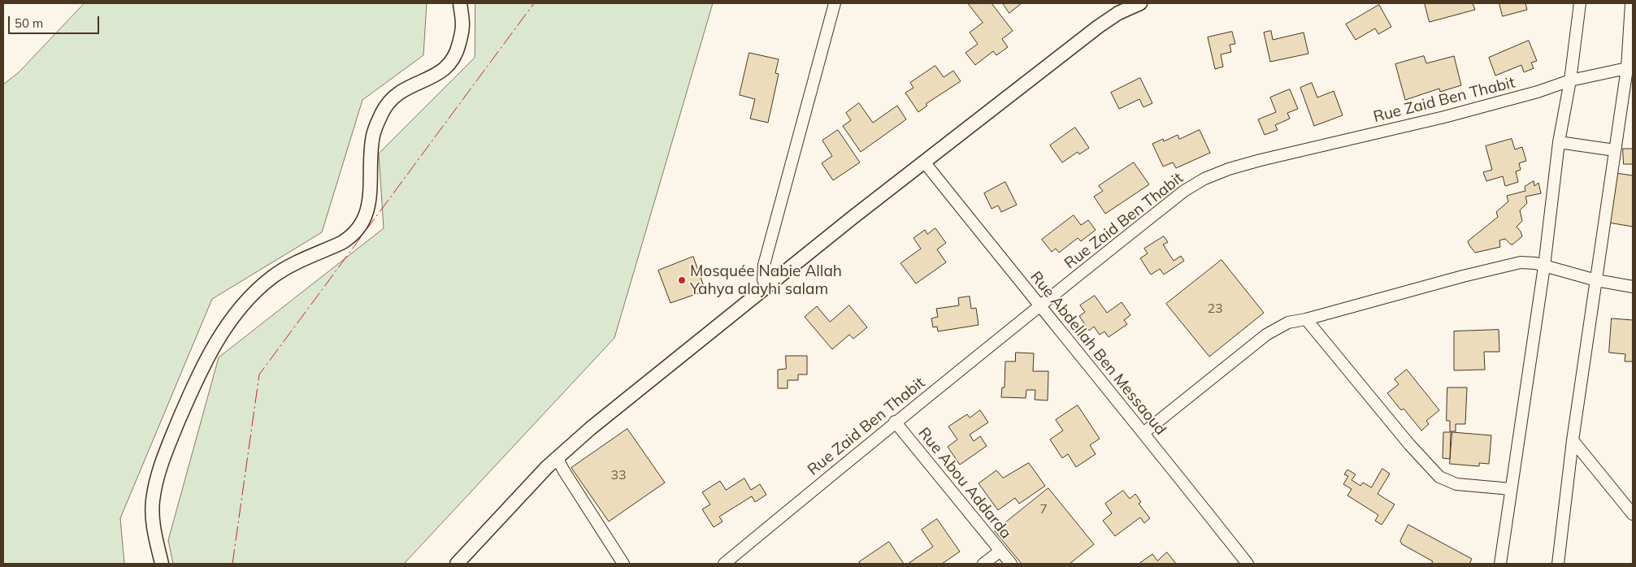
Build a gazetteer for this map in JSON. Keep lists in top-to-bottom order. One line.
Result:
{"streets":{"street":["Rue Zaid Ben Thabit","Rue Abdellah Ben Messaoud","Rue Abou Addarda"]},"crossings":[["Rue Zaid Ben Thabit","Rue Abdellah Ben Messaoud"],["Rue Zaid Ben Thabit","Rue Abou Addarda"]],"places":["Mosquée Nabie Allah Yahya alayhi salam"],"house_numbers":["23","33","7"],"scale_bar":"50 m"}
